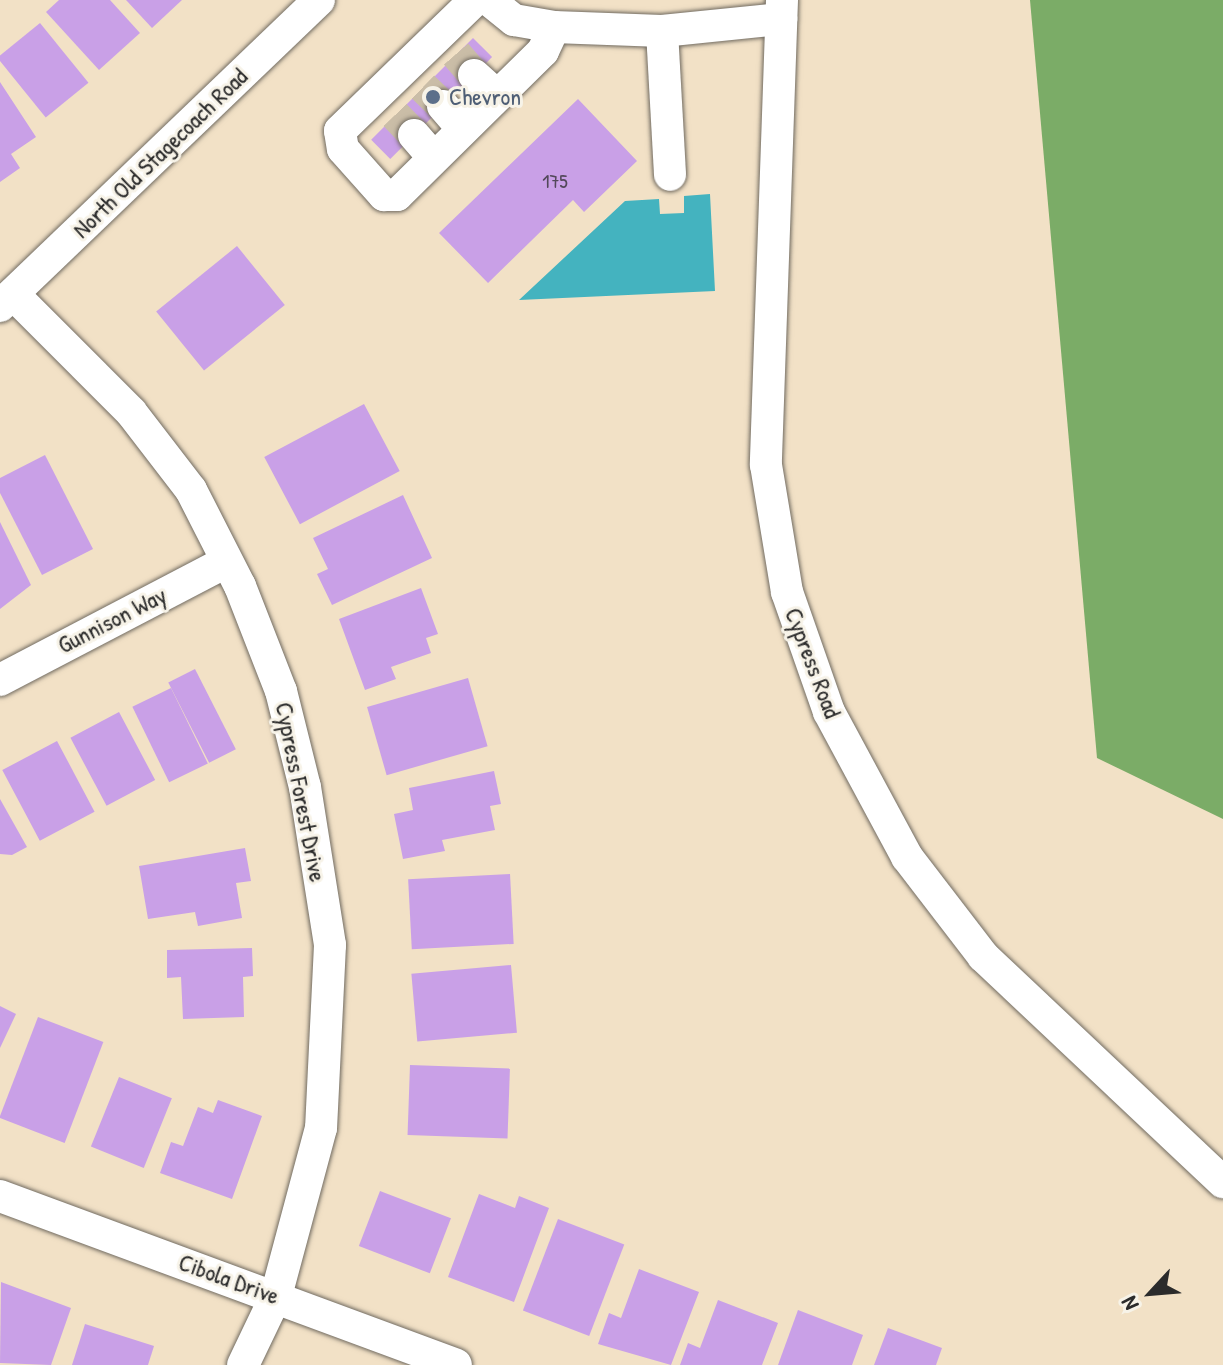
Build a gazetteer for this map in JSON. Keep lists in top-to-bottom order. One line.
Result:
{"streets":{"street":["North Old Stagecoach Road","Gunnison Way","Cypress Road","Cypress Forest Drive","Cibola Drive"]},"crossings":[["North Old Stagecoach Road","Cypress Forest Drive"],["Gunnison Way","Cypress Forest Drive"],["Cypress Forest Drive","Cibola Drive"]],"places":["Chevron"],"house_numbers":["175"],"north":"bottom left"}
